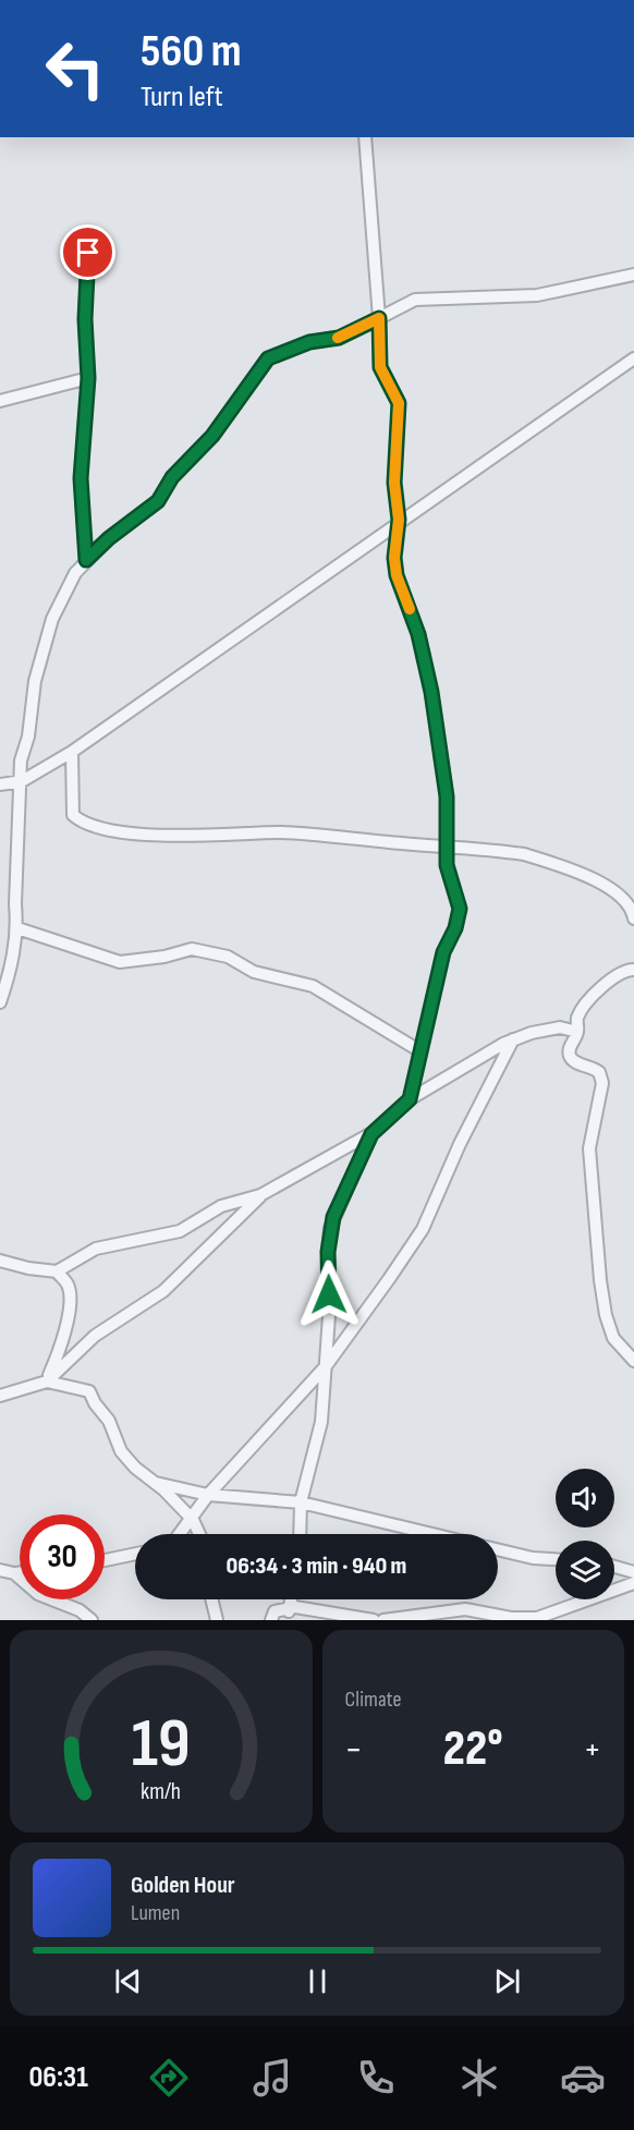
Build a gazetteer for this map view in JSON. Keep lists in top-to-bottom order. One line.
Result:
{"page":{"turn":["560 m","Turn left"],"limit":"30","trip":"06:34 · 3 min · 940 m","tile":"Climate","heat":["−","22°","+"],"song":["Golden Hour","Lumen"],"tabs":"06:31","gauge":["19","km/h"]}}
